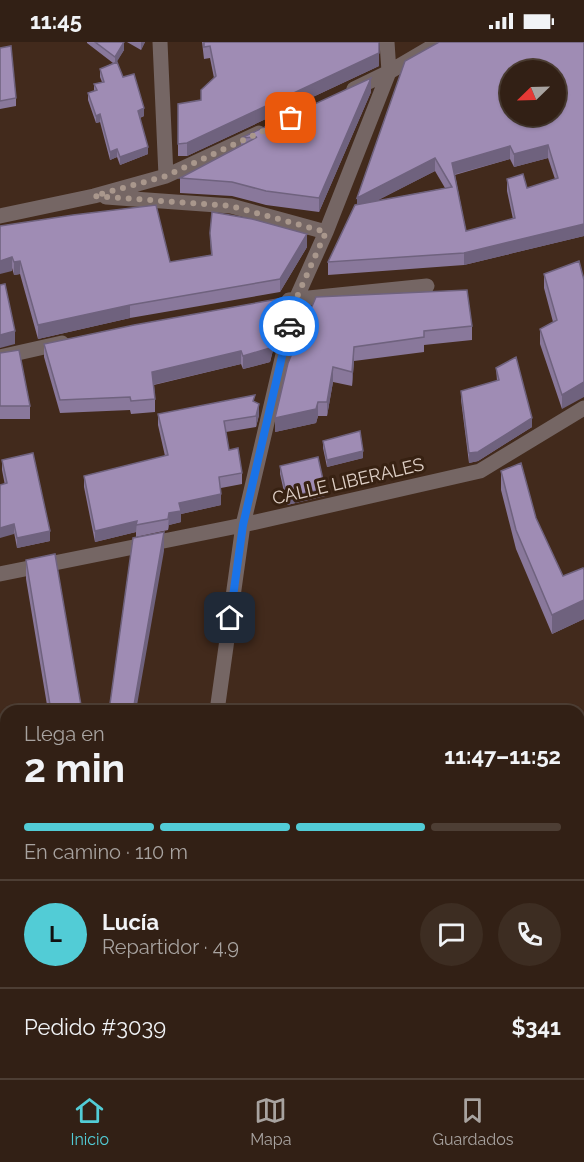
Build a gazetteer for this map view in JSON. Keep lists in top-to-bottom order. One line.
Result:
{"streets":{"street":["CALLE LIBERALES"]},"north":"bottom left","page":{"status":"11:45","heading":["2 min","Llega en","11:47–11:52"],"panel":["Lucía","Repartidor · 4.9","Pedido #3039","$341"],"bar":"En camino · 110 m","round":"L","tabs":["Inicio","Mapa","Guardados"]}}
